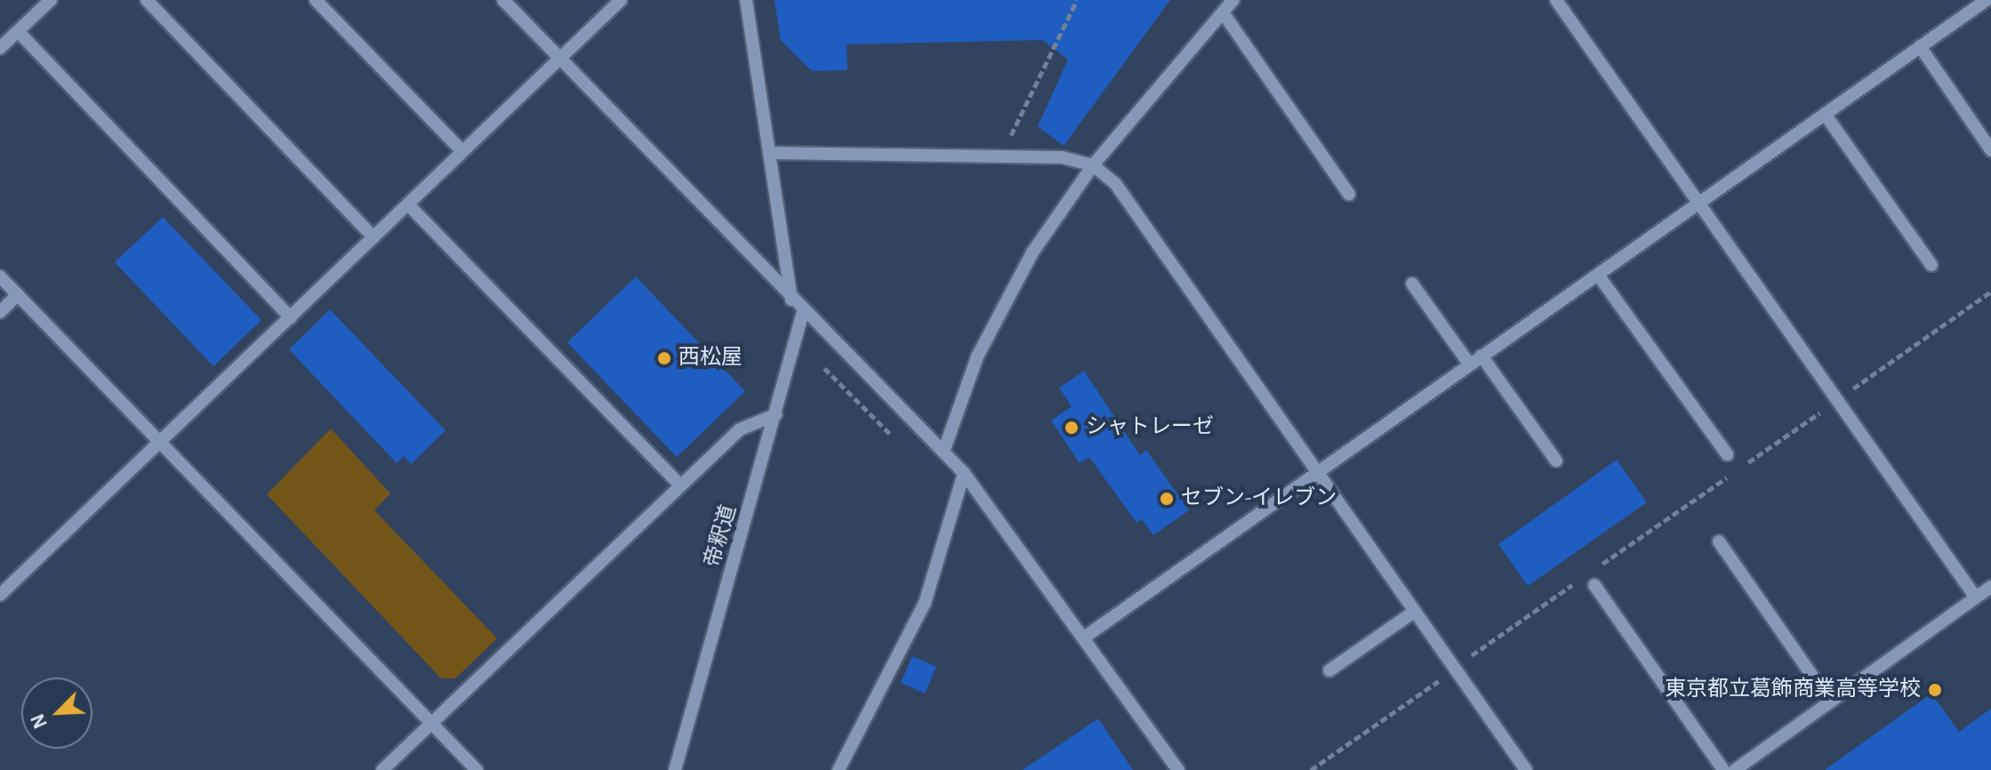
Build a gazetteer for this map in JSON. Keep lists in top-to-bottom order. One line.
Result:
{"streets":{"street":["帝釈道"]},"places":["西松屋","シャトレーゼ","セブン-イレブン","東京都立葛飾商業高等学校"],"north":"bottom left"}
